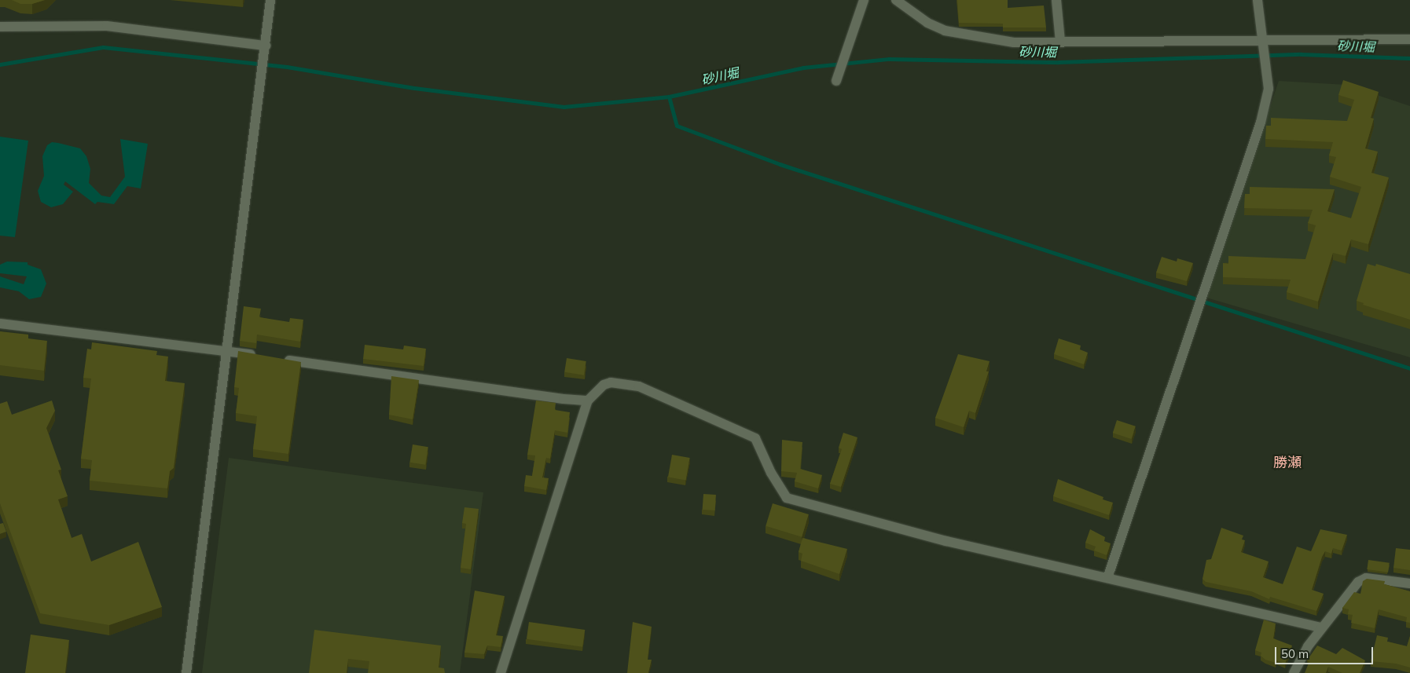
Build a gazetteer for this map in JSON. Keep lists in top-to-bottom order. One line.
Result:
{"districts":["勝瀬"],"water":["砂川堀"],"scale_bar":"50 m"}
